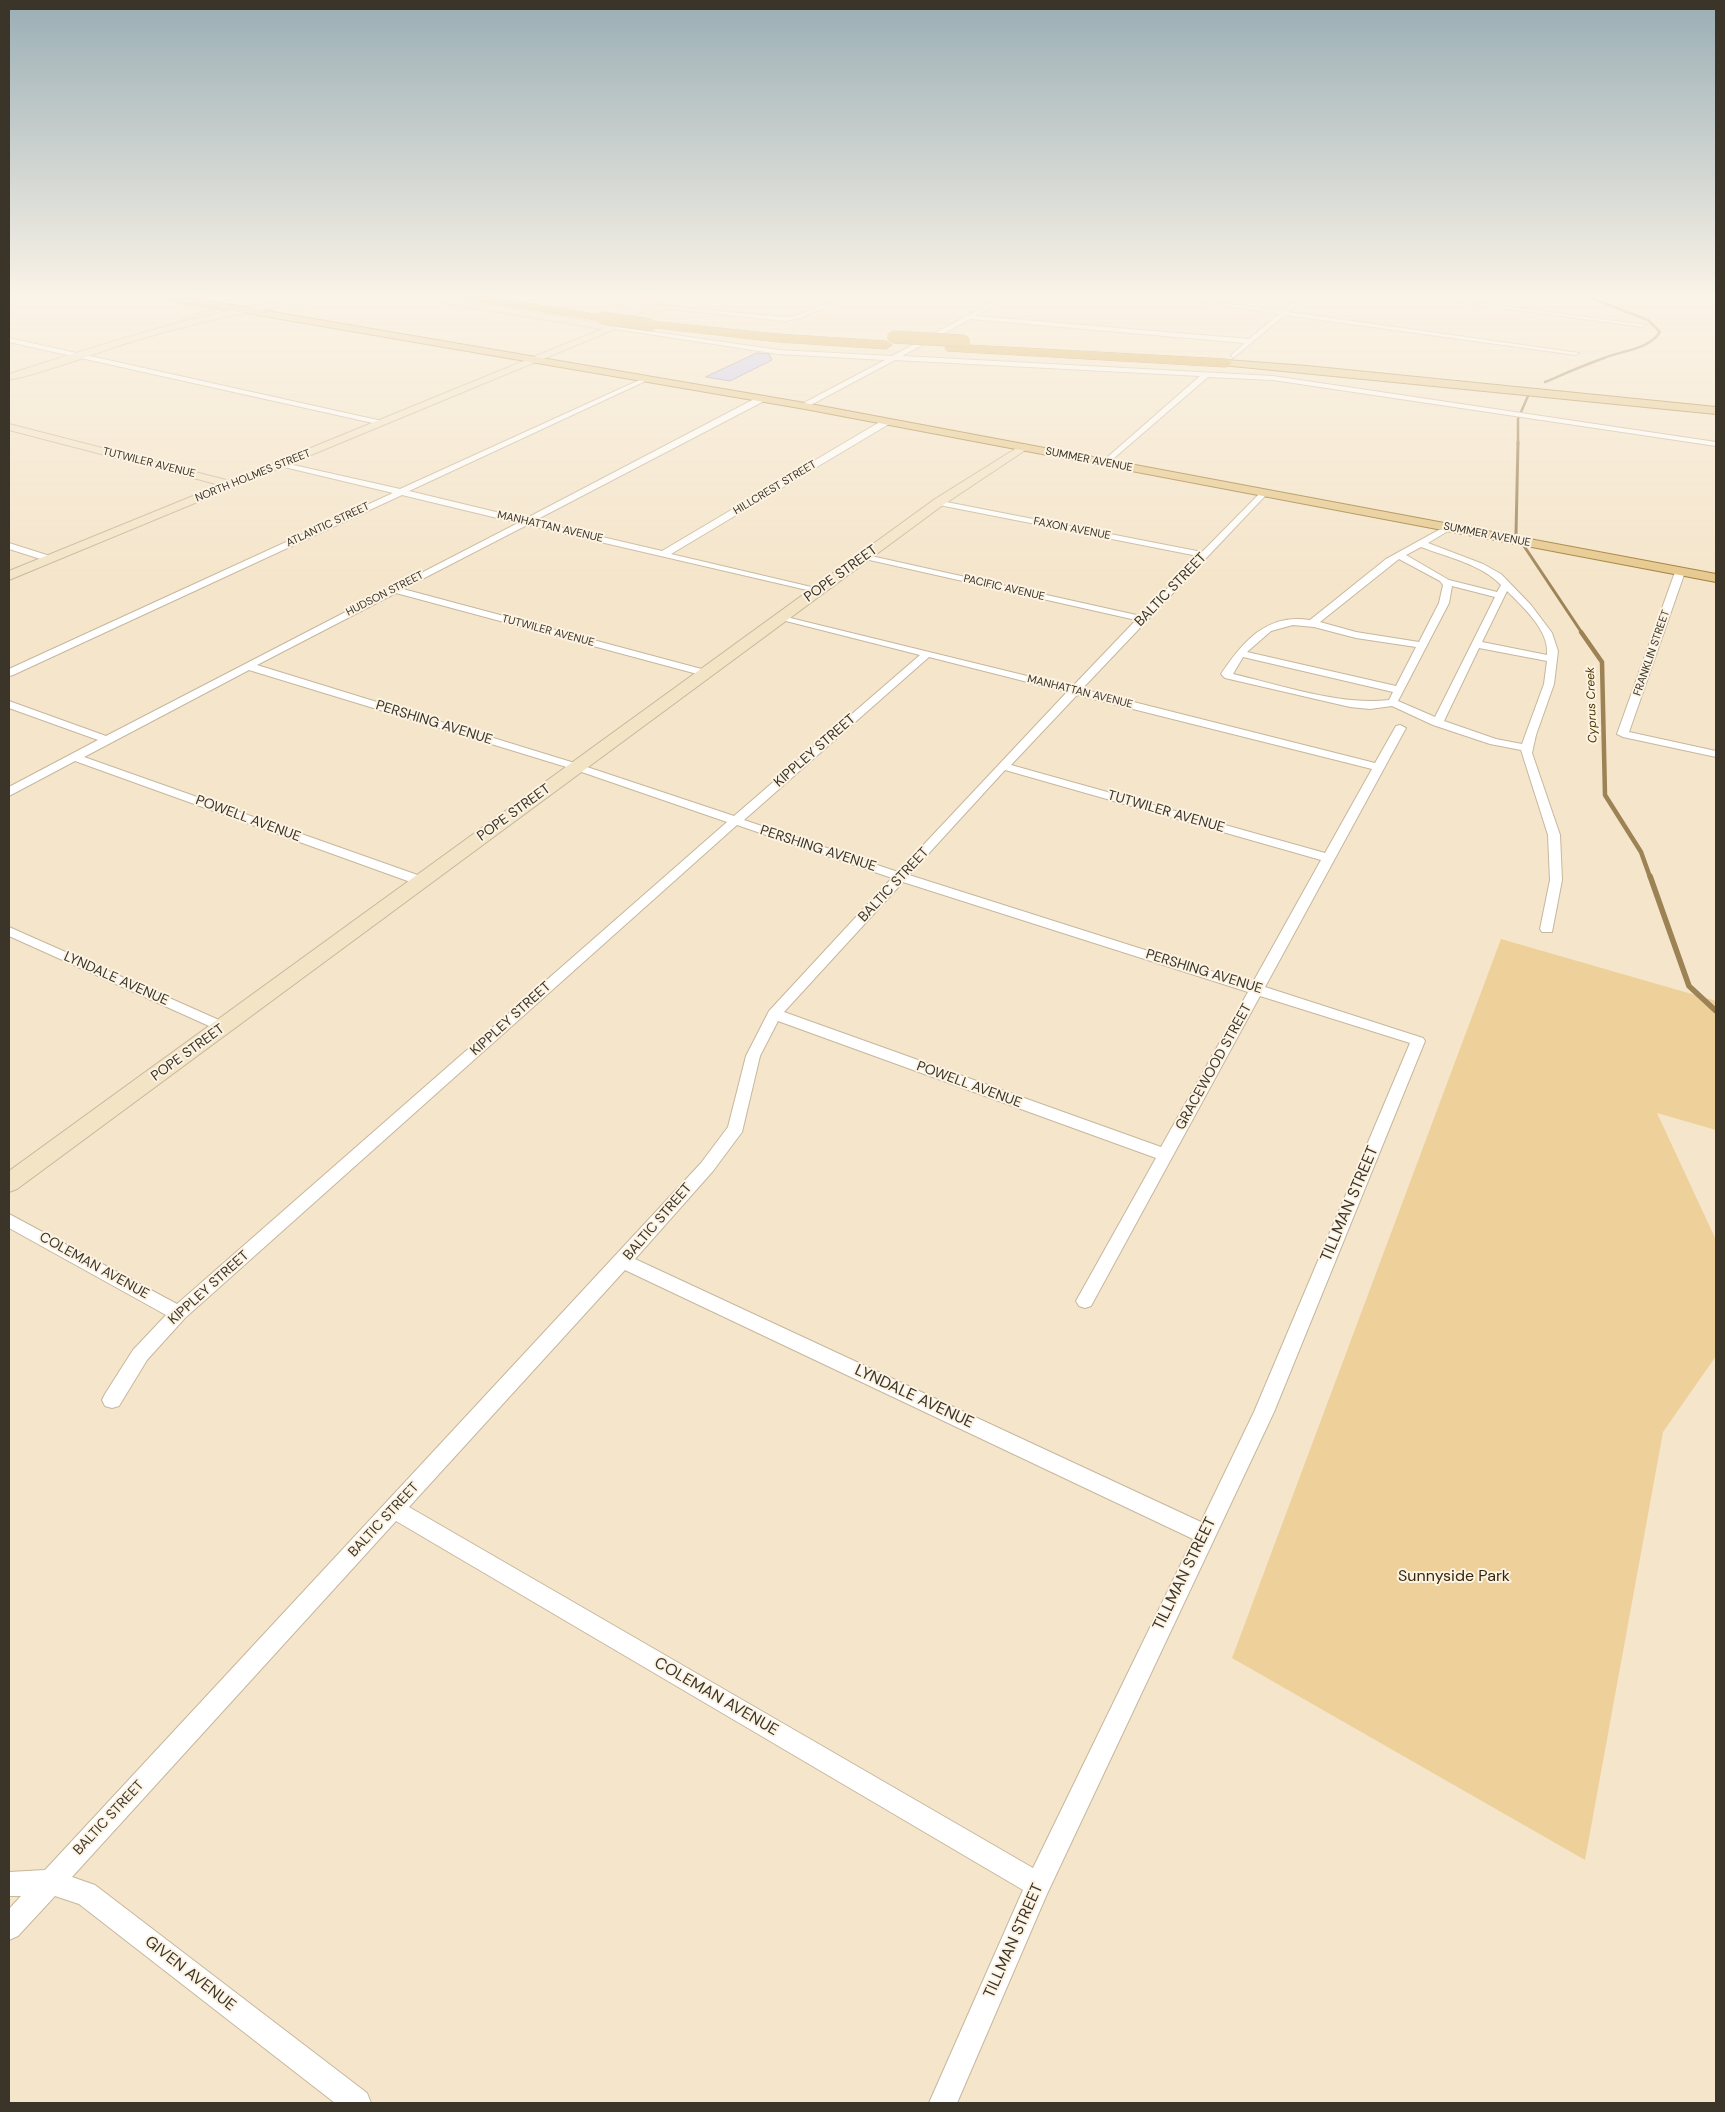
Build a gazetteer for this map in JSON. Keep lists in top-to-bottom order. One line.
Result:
{"streets":{"main road":["SUMMER AVENUE"],"street":["TUTWILER AVENUE","NORTH HOLMES STREET","HILLCREST STREET","ATLANTIC STREET","MANHATTAN AVENUE","FAXON AVENUE","POPE STREET","PACIFIC AVENUE","BALTIC STREET","HUDSON STREET","FRANKLIN STREET","PERSHING AVENUE","KIPPLEY STREET","POWELL AVENUE","LYNDALE AVENUE","GRACEWOOD STREET","TILLMAN STREET","COLEMAN AVENUE","GIVEN AVENUE"]},"crossings":[["SUMMER AVENUE","HILLCREST STREET"],["SUMMER AVENUE","POPE STREET"],["SUMMER AVENUE","BALTIC STREET"],["SUMMER AVENUE","HUDSON STREET"],["SUMMER AVENUE","FRANKLIN STREET"],["TUTWILER AVENUE","NORTH HOLMES STREET"],["TUTWILER AVENUE","POPE STREET"],["TUTWILER AVENUE","BALTIC STREET"],["TUTWILER AVENUE","HUDSON STREET"],["TUTWILER AVENUE","GRACEWOOD STREET"],["NORTH HOLMES STREET","MANHATTAN AVENUE"],["HILLCREST STREET","MANHATTAN AVENUE"],["ATLANTIC STREET","MANHATTAN AVENUE"],["MANHATTAN AVENUE","POPE STREET"],["MANHATTAN AVENUE","BALTIC STREET"],["MANHATTAN AVENUE","HUDSON STREET"],["MANHATTAN AVENUE","KIPPLEY STREET"],["MANHATTAN AVENUE","GRACEWOOD STREET"],["FAXON AVENUE","POPE STREET"],["FAXON AVENUE","BALTIC STREET"],["POPE STREET","PACIFIC AVENUE"],["POPE STREET","PERSHING AVENUE"],["POPE STREET","POWELL AVENUE"],["POPE STREET","LYNDALE AVENUE"],["PACIFIC AVENUE","BALTIC STREET"],["BALTIC STREET","PERSHING AVENUE"],["BALTIC STREET","POWELL AVENUE"],["BALTIC STREET","LYNDALE AVENUE"],["BALTIC STREET","COLEMAN AVENUE"],["BALTIC STREET","GIVEN AVENUE"],["HUDSON STREET","PERSHING AVENUE"],["HUDSON STREET","POWELL AVENUE"],["PERSHING AVENUE","KIPPLEY STREET"],["PERSHING AVENUE","GRACEWOOD STREET"],["PERSHING AVENUE","TILLMAN STREET"],["KIPPLEY STREET","COLEMAN AVENUE"],["POWELL AVENUE","GRACEWOOD STREET"],["LYNDALE AVENUE","TILLMAN STREET"],["TILLMAN STREET","COLEMAN AVENUE"]],"water":["Cyprus Creek"],"parks":["Sunnyside Park"]}
